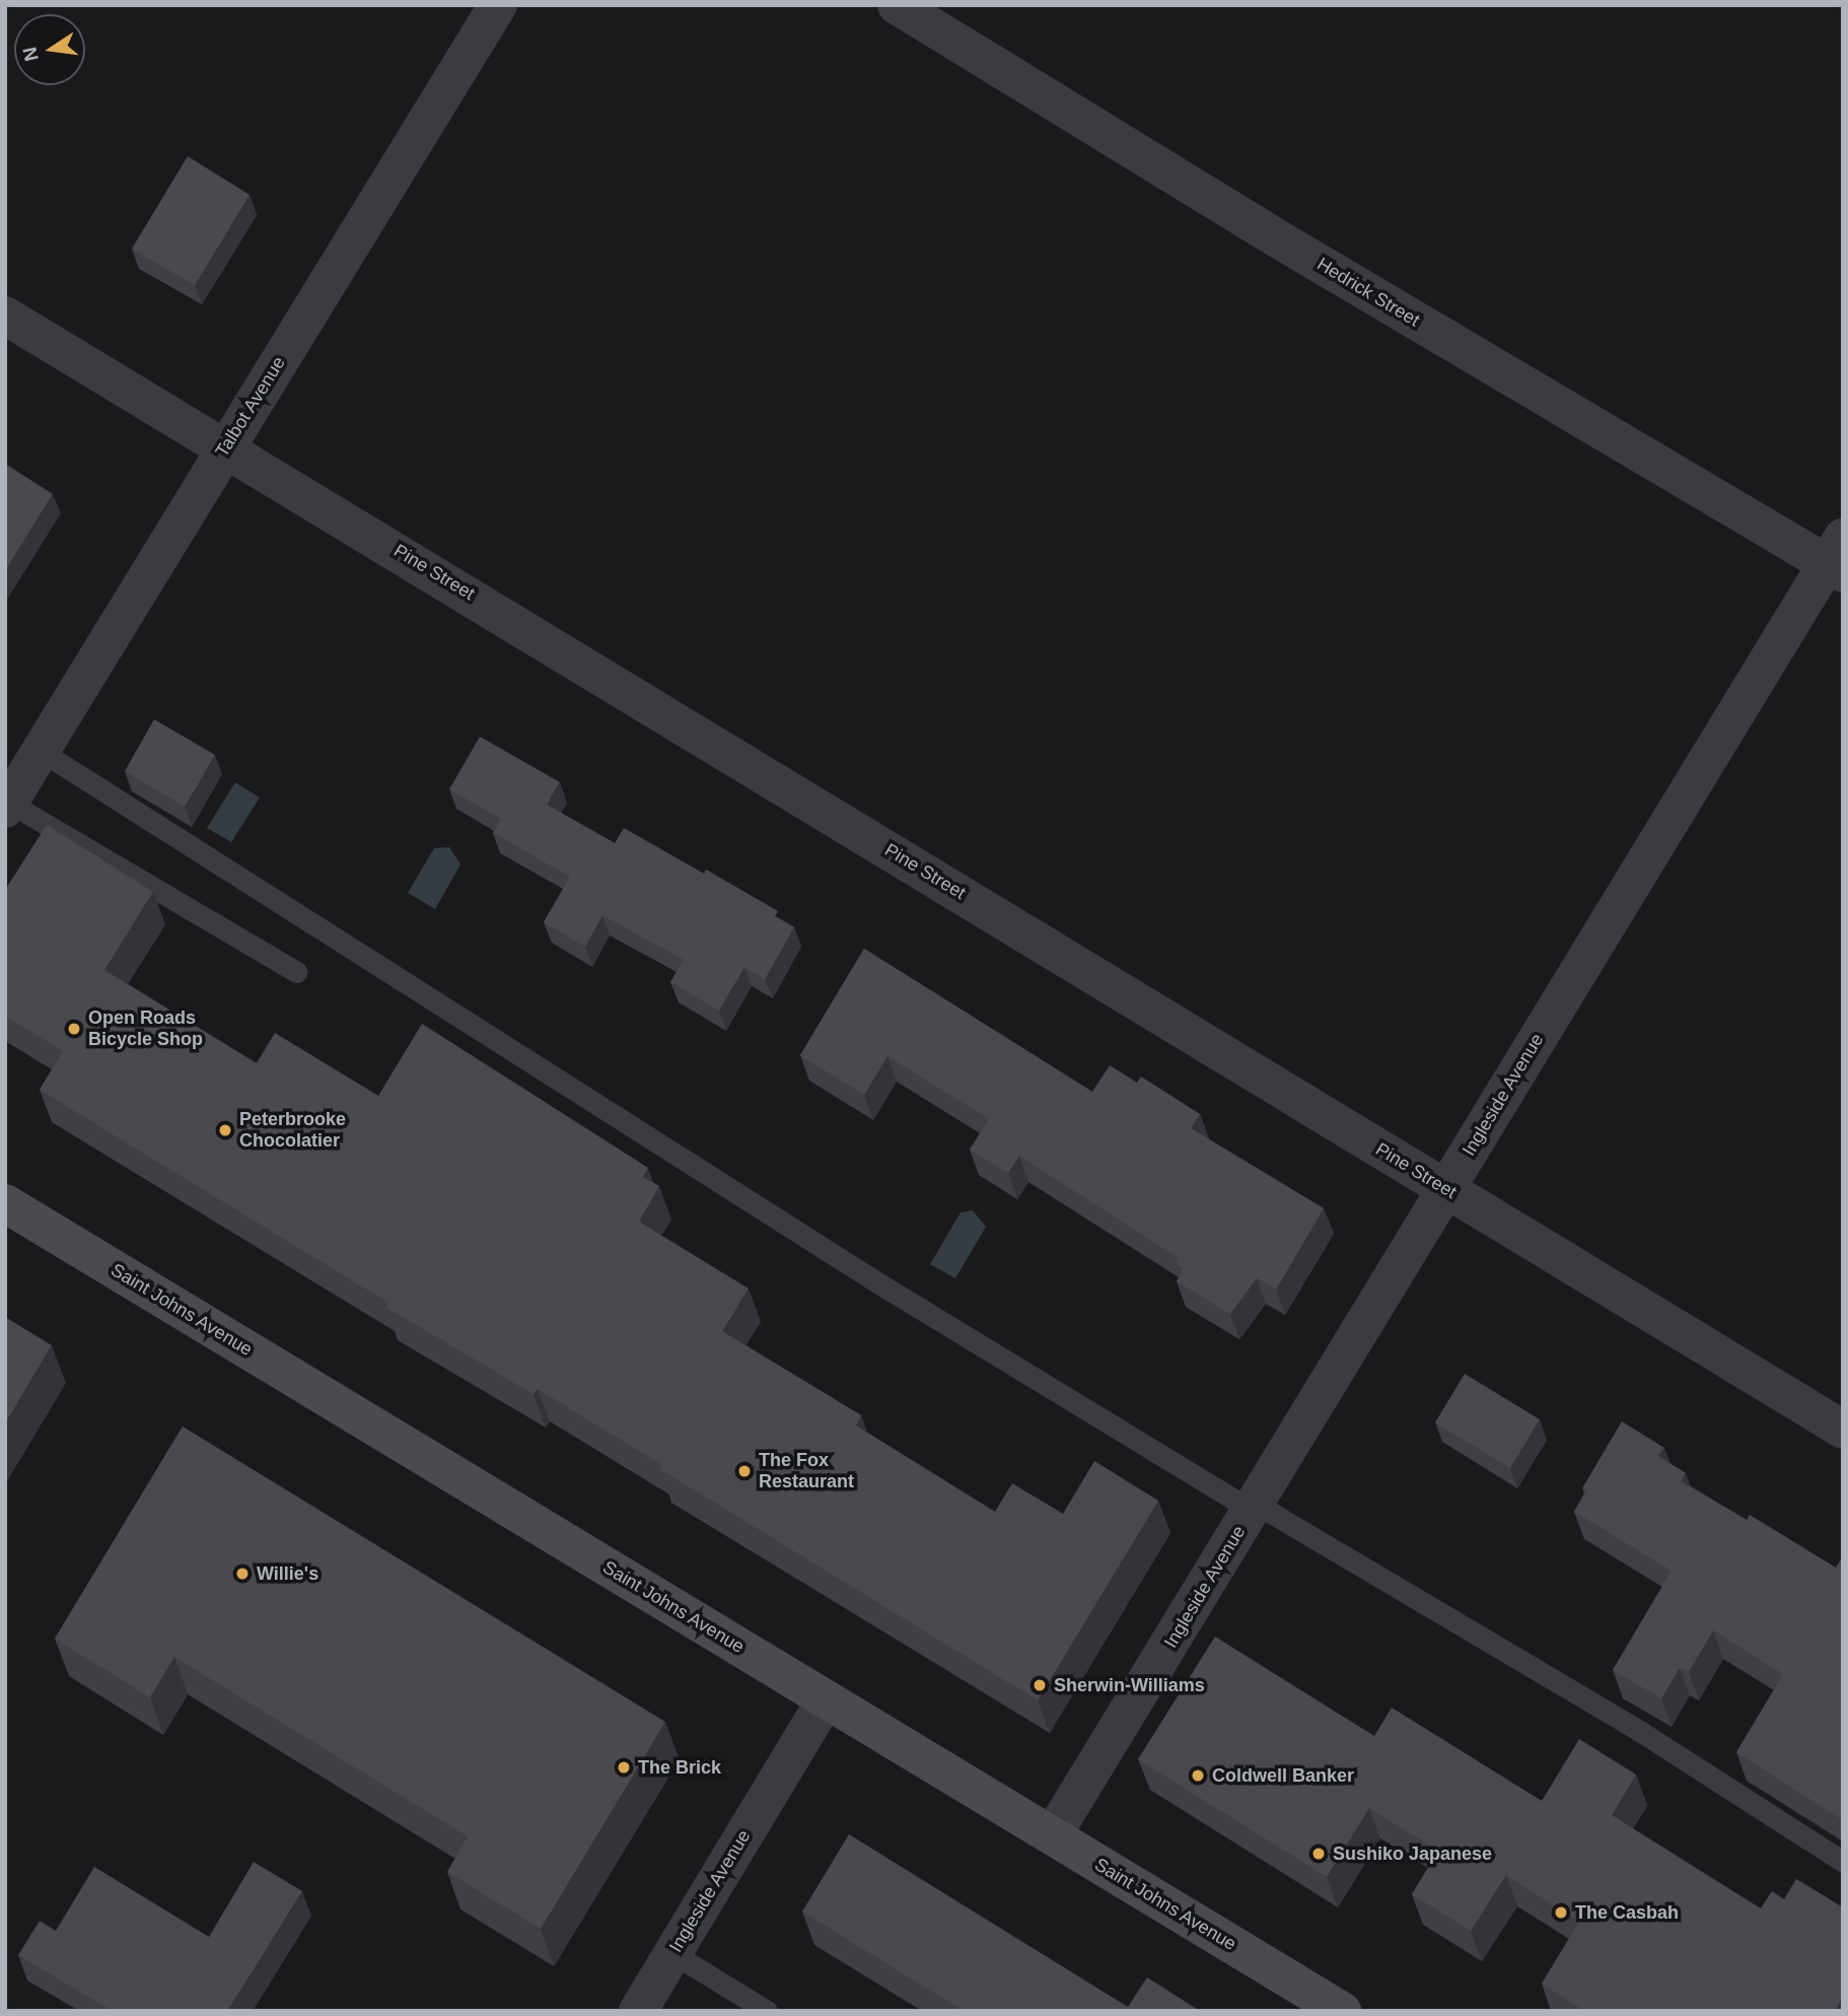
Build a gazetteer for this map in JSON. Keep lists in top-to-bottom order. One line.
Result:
{"streets":{"main road":["Saint Johns Avenue"],"street":["Hedrick Street","Talbot Avenue","Pine Street","Ingleside Avenue"]},"crossings":[["Hedrick Street","Ingleside Avenue"],["Talbot Avenue","Pine Street"],["Pine Street","Ingleside Avenue"],["Ingleside Avenue","Saint Johns Avenue"]],"places":["Open Roads Bicycle Shop","Peterbrooke Chocolatier","The Fox Restaurant","Willie's","Sherwin-Williams","The Brick","Coldwell Banker","Sushiko Japanese","The Casbah"],"north":"left"}
